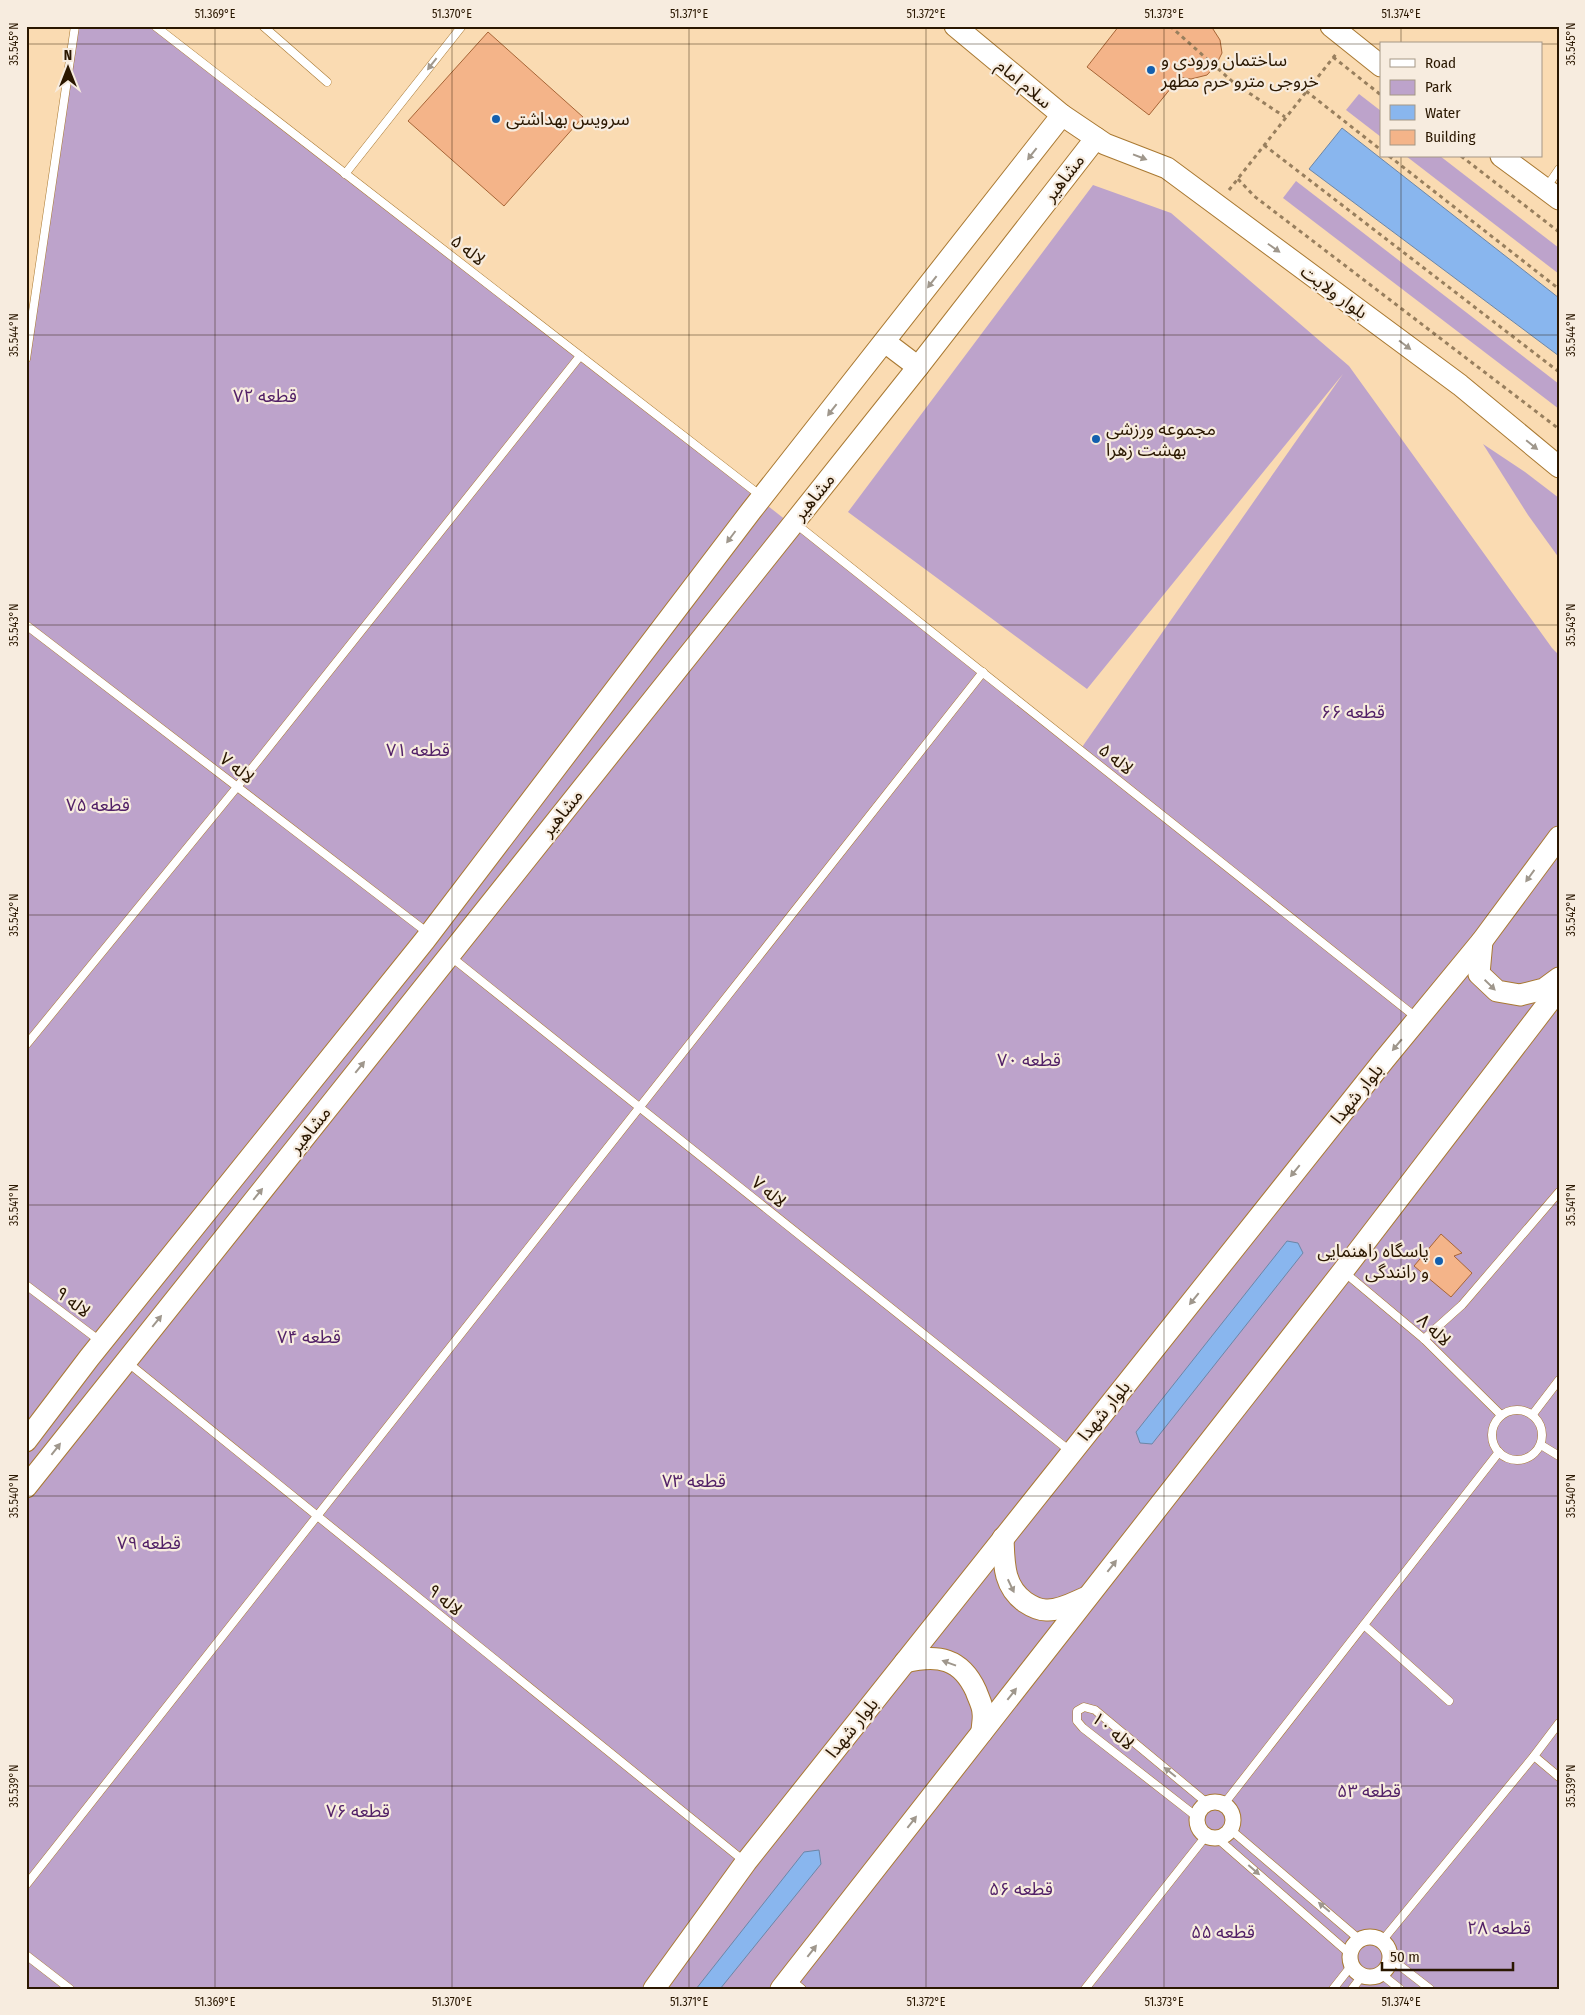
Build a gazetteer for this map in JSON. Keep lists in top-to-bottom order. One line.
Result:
{"streets":{"street":["سلام امام","مشاهیر","بلوار ولایت","بلوار شهدا"],"lane":["لاله ۵","لاله ۷","لاله ۹","لاله ۸","لاله ۱۰"]},"crossings":[["سلام امام","مشاهیر"],["سلام امام","بلوار ولایت"],["مشاهیر","لاله ۵"],["مشاهیر","بلوار ولایت"],["مشاهیر","لاله ۷"],["مشاهیر","لاله ۹"],["لاله ۵","بلوار شهدا"],["لاله ۷","بلوار شهدا"],["بلوار شهدا","لاله ۹"]],"one_way":["بلوار ولایت"],"parks":["قطعه ۷۲","قطعه ۶۶","قطعه ۷۱","قطعه ۷۵","قطعه ۷۰","قطعه ۷۴","قطعه ۷۳","قطعه ۷۹","قطعه ۵۳","قطعه ۷۶","قطعه ۵۶","قطعه ۲۸","قطعه ۵۵"],"places":["ساختمان ورودی و خروجی مترو حرم مطهر","سرویس بهداشتی","مجموعه ورزشی بهشت زهرا","پاسگاه راهنمایی و رانندگی"],"legend":["Road","Park","Water","Building"],"scale_bar":"50 m","north":"top","coordinates":["51.369°E","51.370°E","51.371°E","51.372°E","51.373°E","51.374°E","35.545°N","35.544°N","35.543°N","35.542°N","35.541°N","35.540°N","35.539°N"]}
